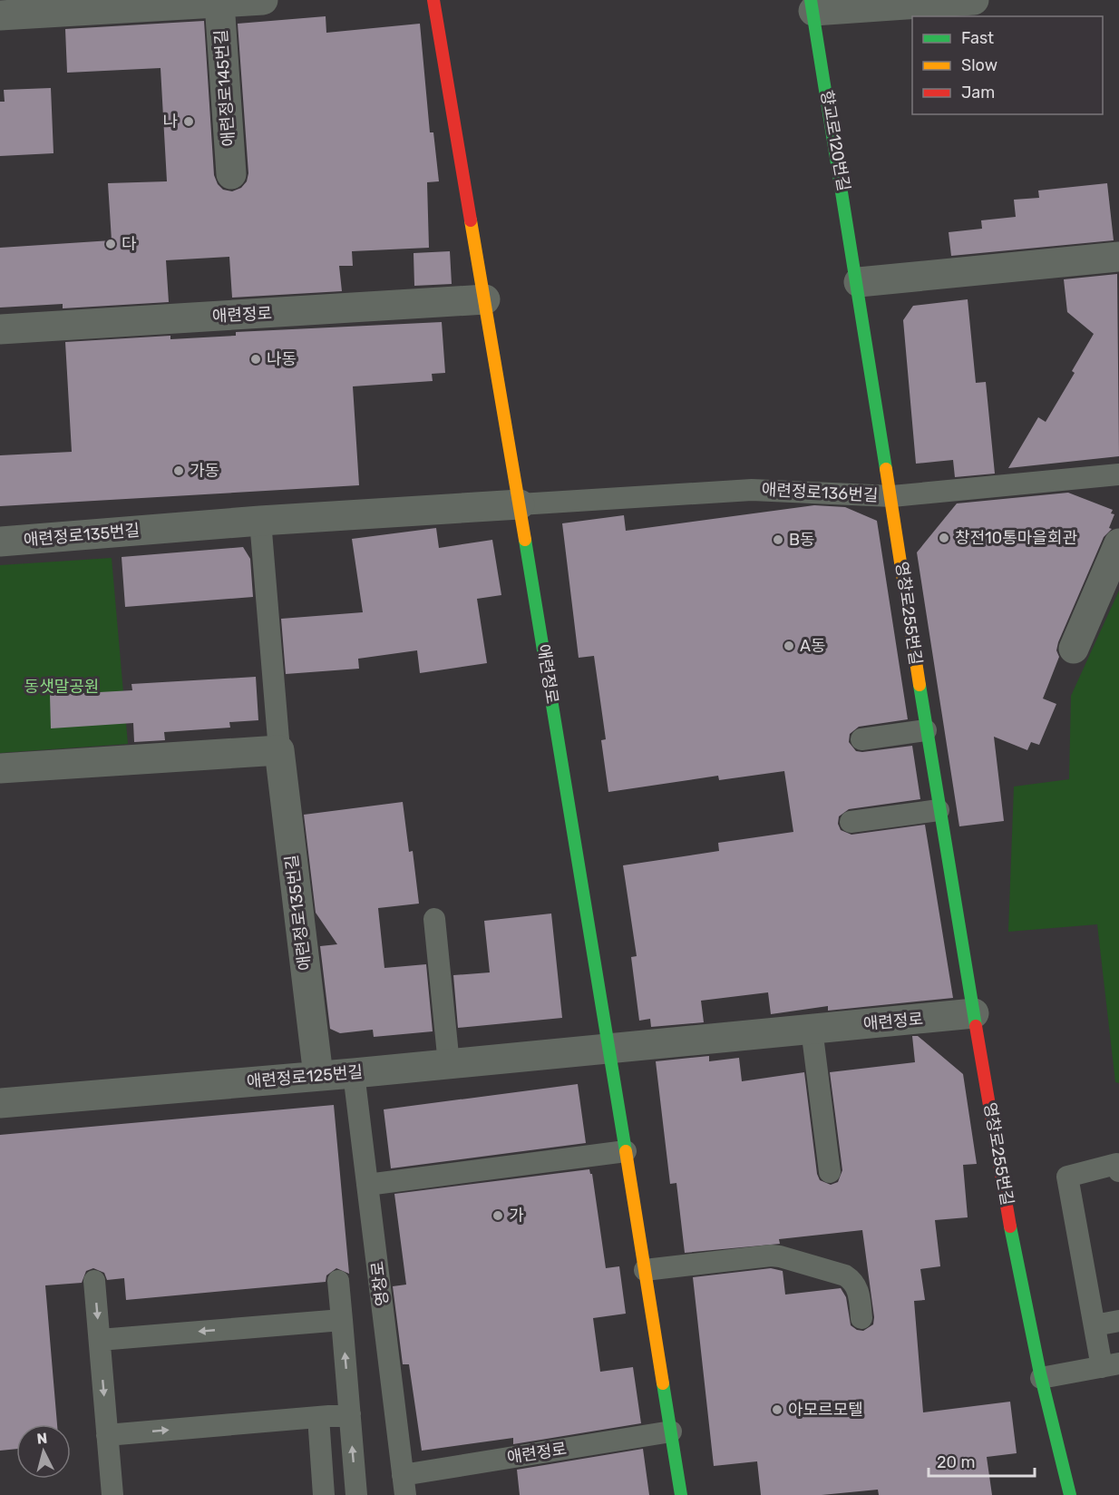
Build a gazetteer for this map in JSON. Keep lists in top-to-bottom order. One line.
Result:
{"streets":{"street":["애련정로145번길","향교로120번길","애련정로","애련정로135번길","영창로255번길","애련정로125번길"],"lane":["애련정로136번길","영창로"]},"crossings":[["향교로120번길","애련정로136번길"],["향교로120번길","영창로255번길"],["애련정로","애련정로136번길"],["애련정로","애련정로135번길"],["애련정로","영창로255번길"],["애련정로","애련정로125번길"],["애련정로","영창로"],["애련정로136번길","애련정로135번길"],["애련정로136번길","영창로255번길"],["애련정로135번길","애련정로125번길"],["애련정로125번길","영창로"]],"parks":["동샛말공원"],"places":["나","다","나동","가동","창전10통마을회관","B동","A동","가","아모르모텔"],"legend":["Fast","Slow","Jam"],"scale_bar":"20 m","north":"top"}
